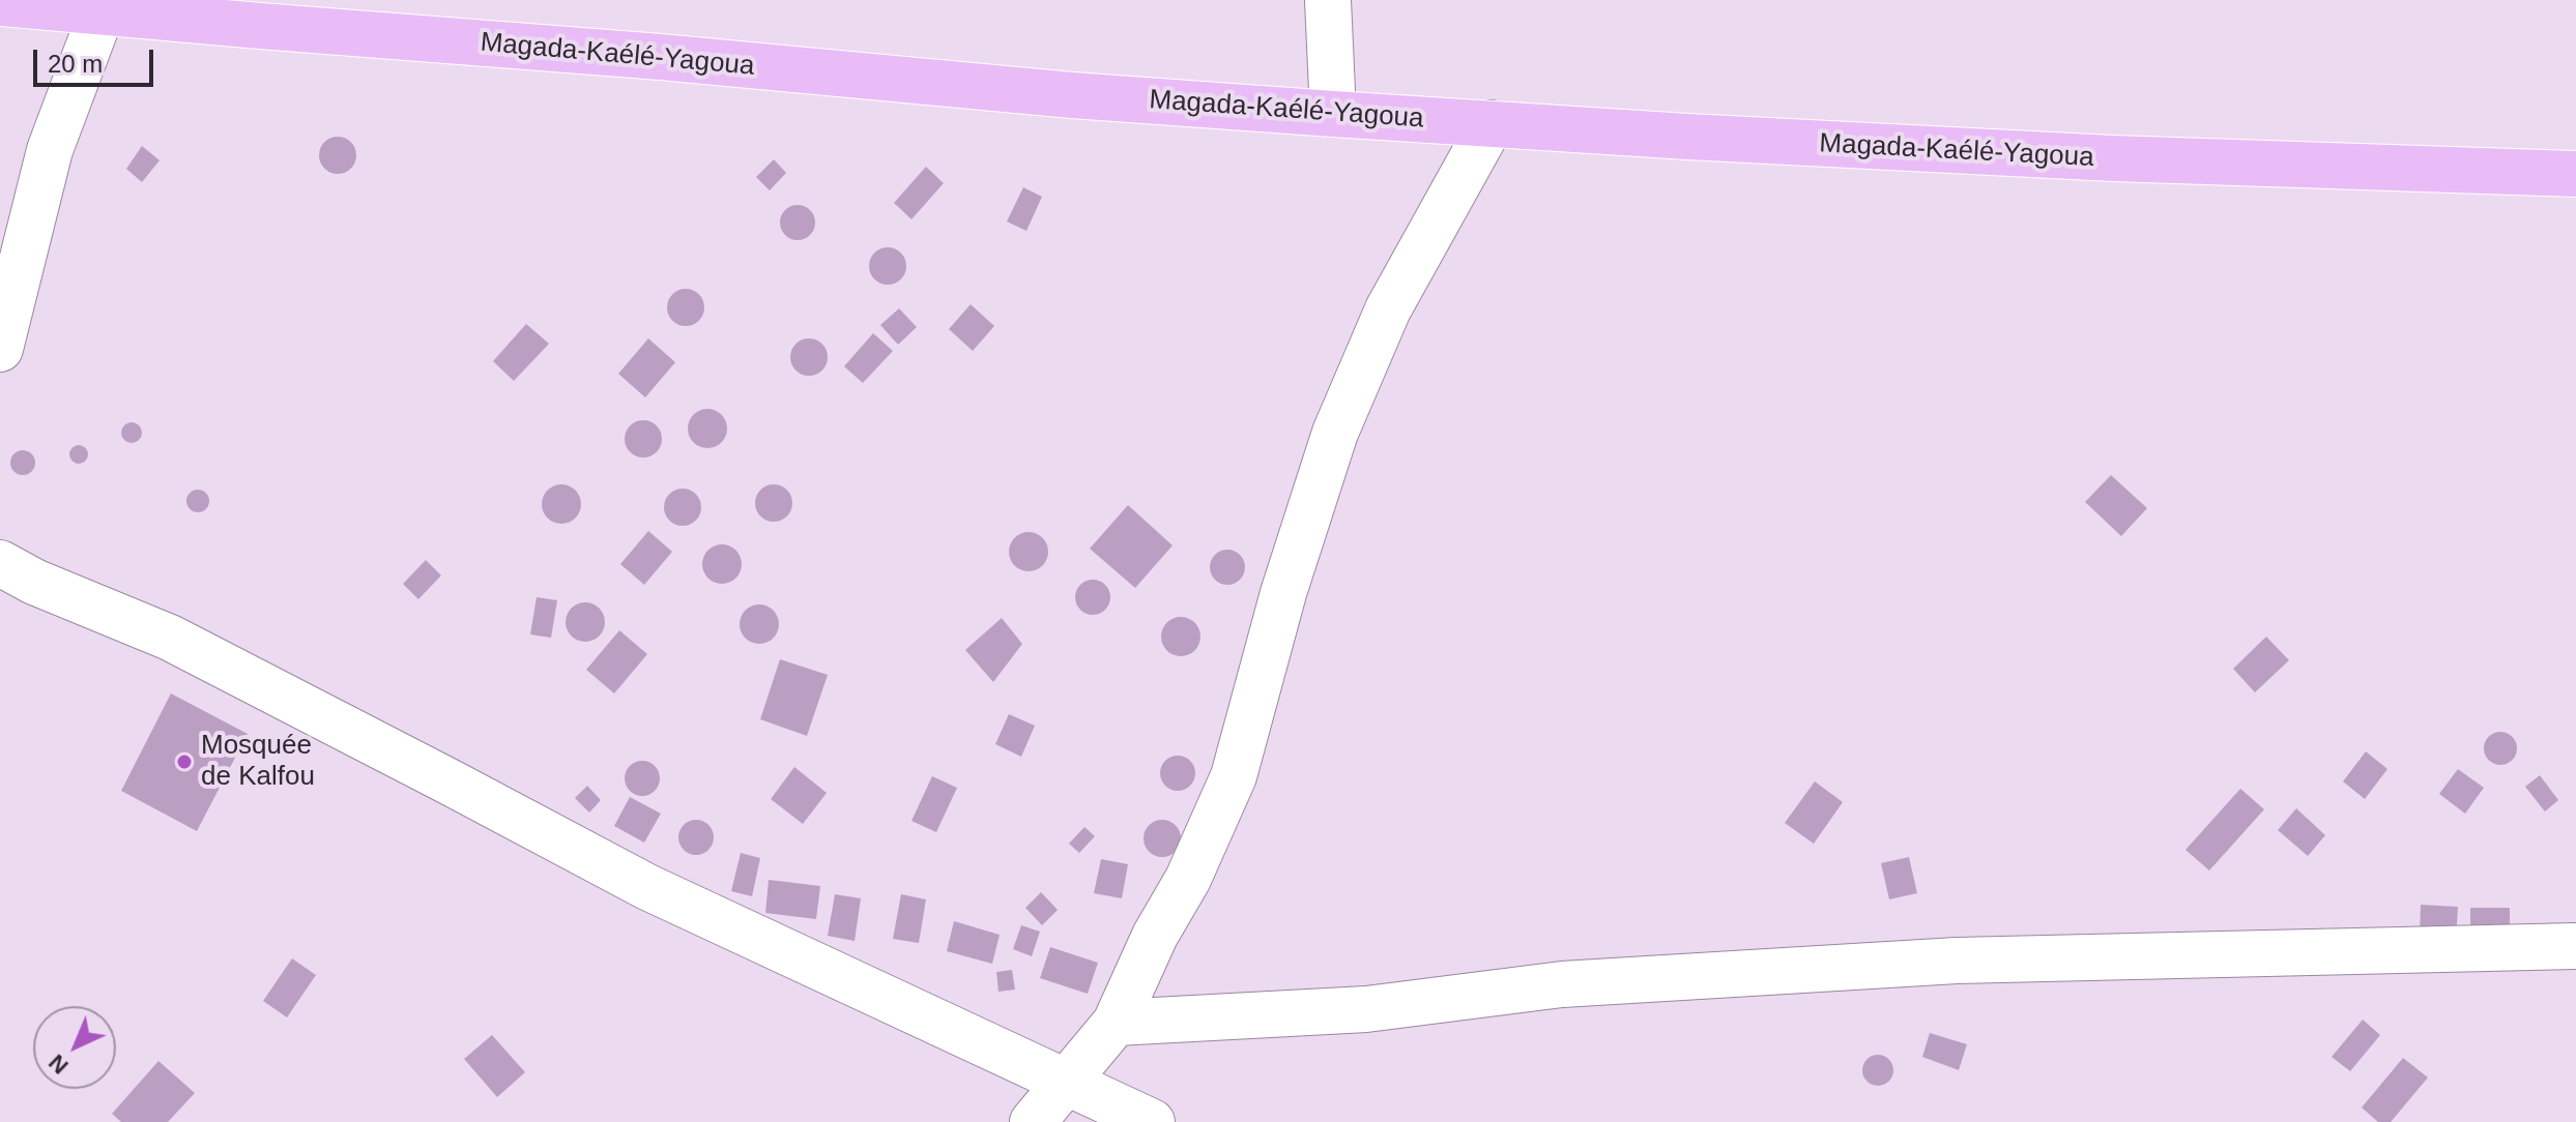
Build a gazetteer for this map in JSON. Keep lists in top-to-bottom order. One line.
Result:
{"streets":{"highway":["Magada-Kaélé-Yagoua"]},"places":["Mosquée de Kalfou"],"scale_bar":"20 m","north":"bottom left"}
